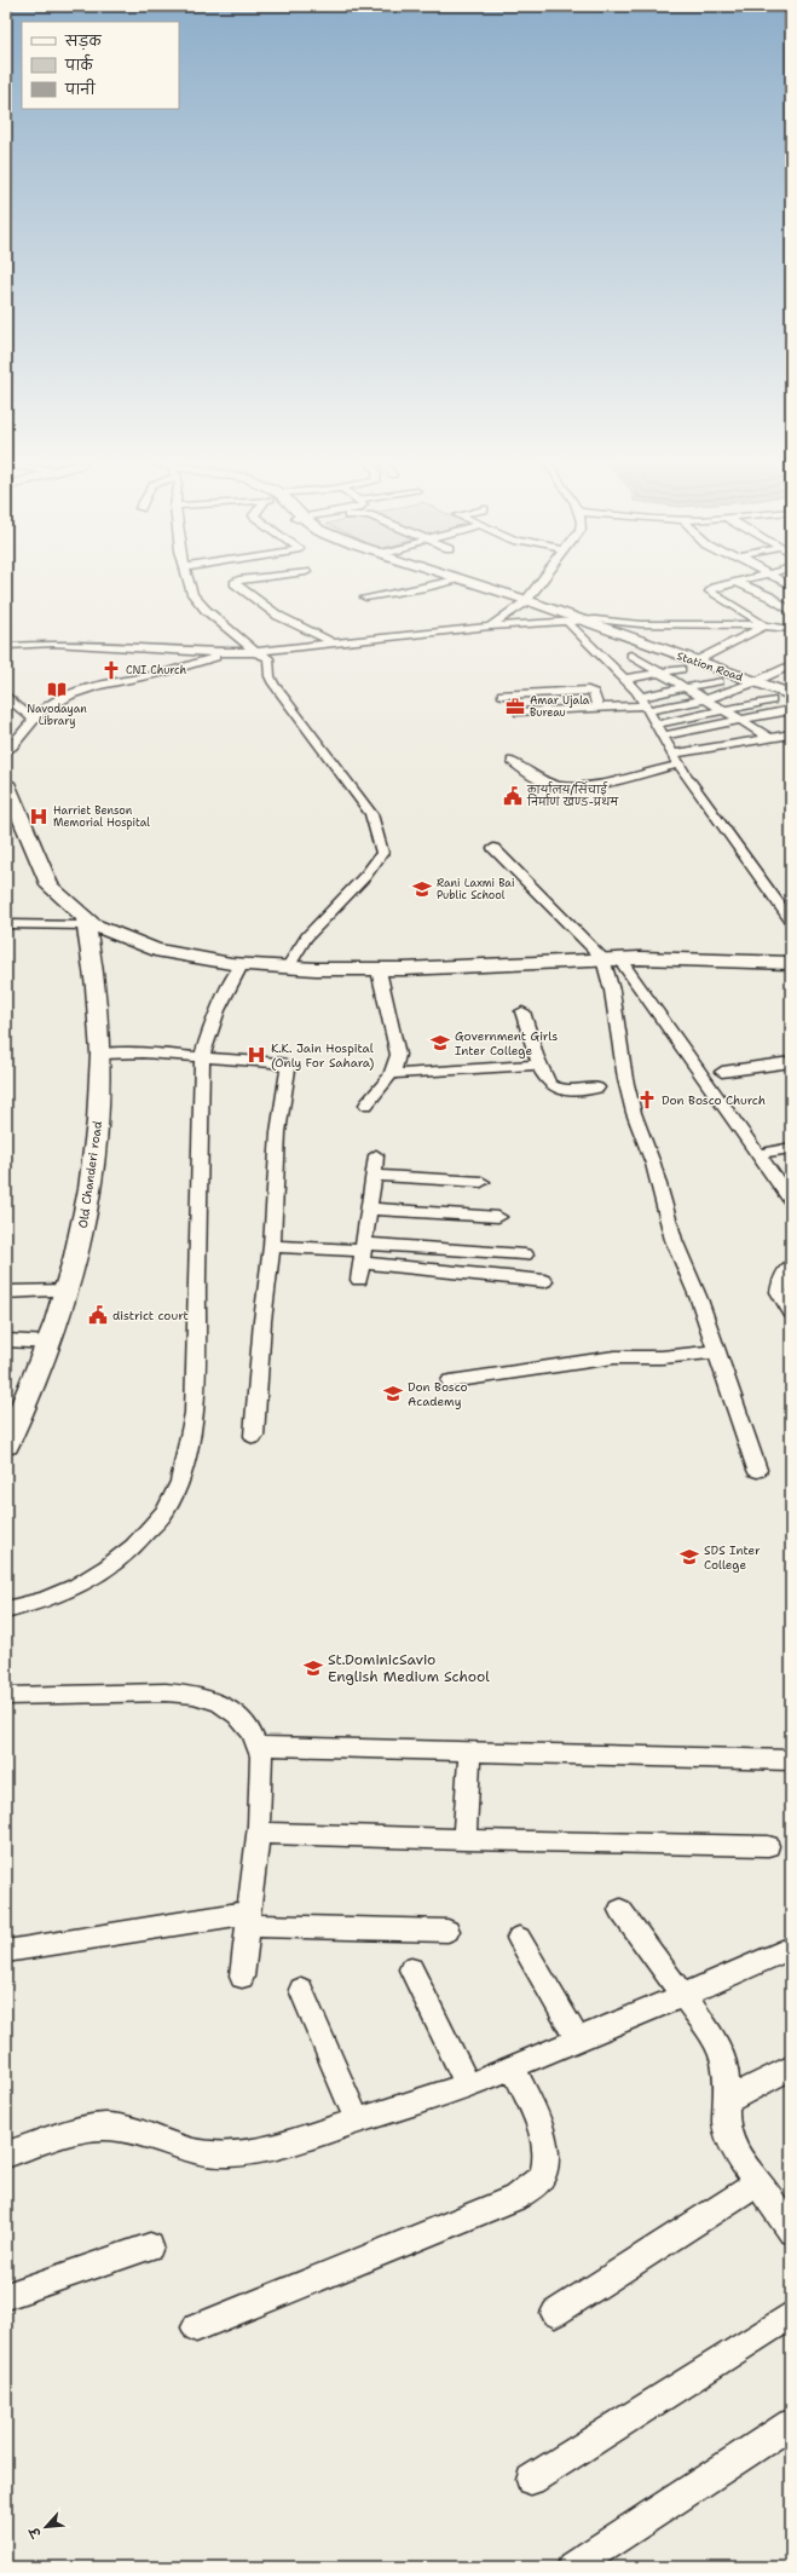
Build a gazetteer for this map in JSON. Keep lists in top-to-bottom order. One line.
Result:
{"streets":{"main road":["Station Road","Old Chanderi road"]},"places":{"church":["CNI Church","Don Bosco Church"],"library":["Navodayan Library"],"office":["Amar Ujala Bureau"],"public building":["कार्यालय/सिंचाई निर्माण खण्ड-प्रथम","district court"],"hospital":["Harriet Benson Memorial Hospital","K.K. Jain Hospital (Only For Sahara)"],"school or university":["Rani Laxmi Bai Public School","Government Girls Inter College","Don Bosco Academy","SDS Inter College","St.DominicSavio English Medium School"]},"legend":["सड़क","पार्क","पानी"],"north":"bottom left"}
